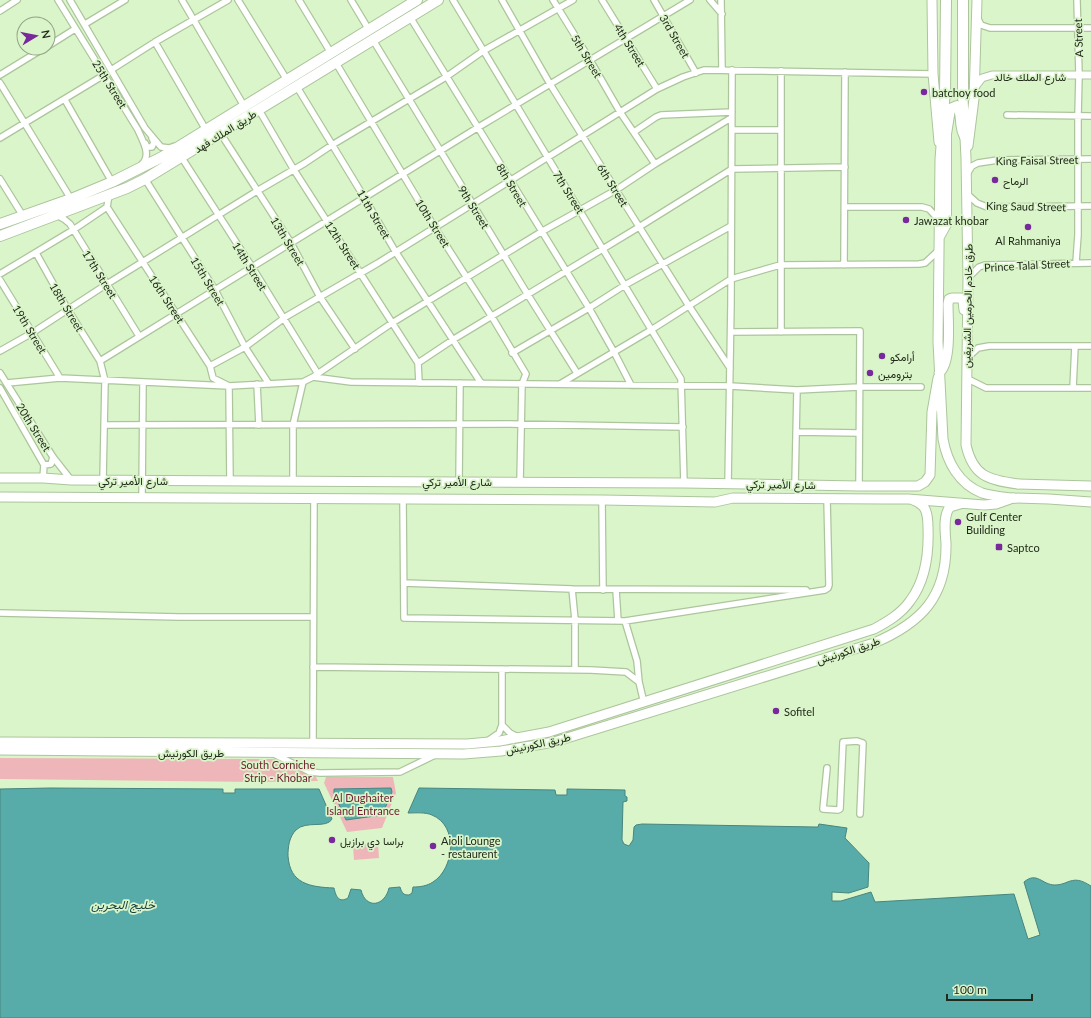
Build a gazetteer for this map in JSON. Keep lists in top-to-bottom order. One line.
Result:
{"streets":{"highway":["طريق الملك فهد","طرق خادم الحرمين الشريفين"],"main road":["شارع الأمير تركي","طريق الكورنيش"],"street":["3rd Street","A Street","4th Street","5th Street","شارع الملك خالد","25th Street","King Faisal Street","8th Street","6th Street","7th Street","King Saud Street","9th Street","11th Street","10th Street","13th Street","12th Street","Prince Talal Street","14th Street","17th Street","15th Street","16th Street","18th Street","19th Street","20th Street"]},"crossings":[["A Street","شارع الملك خالد"],["A Street","King Faisal Street"],["A Street","King Saud Street"],["A Street","Prince Talal Street"],["25th Street","طريق الملك فهد"],["طريق الملك فهد","8th Street"],["طريق الملك فهد","9th Street"],["طريق الملك فهد","11th Street"],["طريق الملك فهد","10th Street"],["طريق الملك فهد","13th Street"],["طريق الملك فهد","12th Street"],["طريق الملك فهد","14th Street"],["طريق الملك فهد","17th Street"],["طريق الملك فهد","15th Street"],["King Faisal Street","طرق خادم الحرمين الشريفين"],["King Saud Street","طرق خادم الحرمين الشريفين"],["Prince Talal Street","طرق خادم الحرمين الشريفين"],["18th Street","شارع الأمير تركي"],["20th Street","شارع الأمير تركي"],["شارع الأمير تركي","طريق الكورنيش"]],"water":["خليج البحرين"],"parks":["South Corniche Strip - Khobar","Al Dughaiter Island Entrance"],"places":{"other":["batchoy food","الرماح","Jawazat khobar","Al Rahmaniya","أرامكو","بترومين","Gulf Center Building","Sofitel","براسا دي برازيل","Aioli Lounge - restaurent"],"transit":["Saptco"]},"scale_bar":"100 m","north":"right"}
